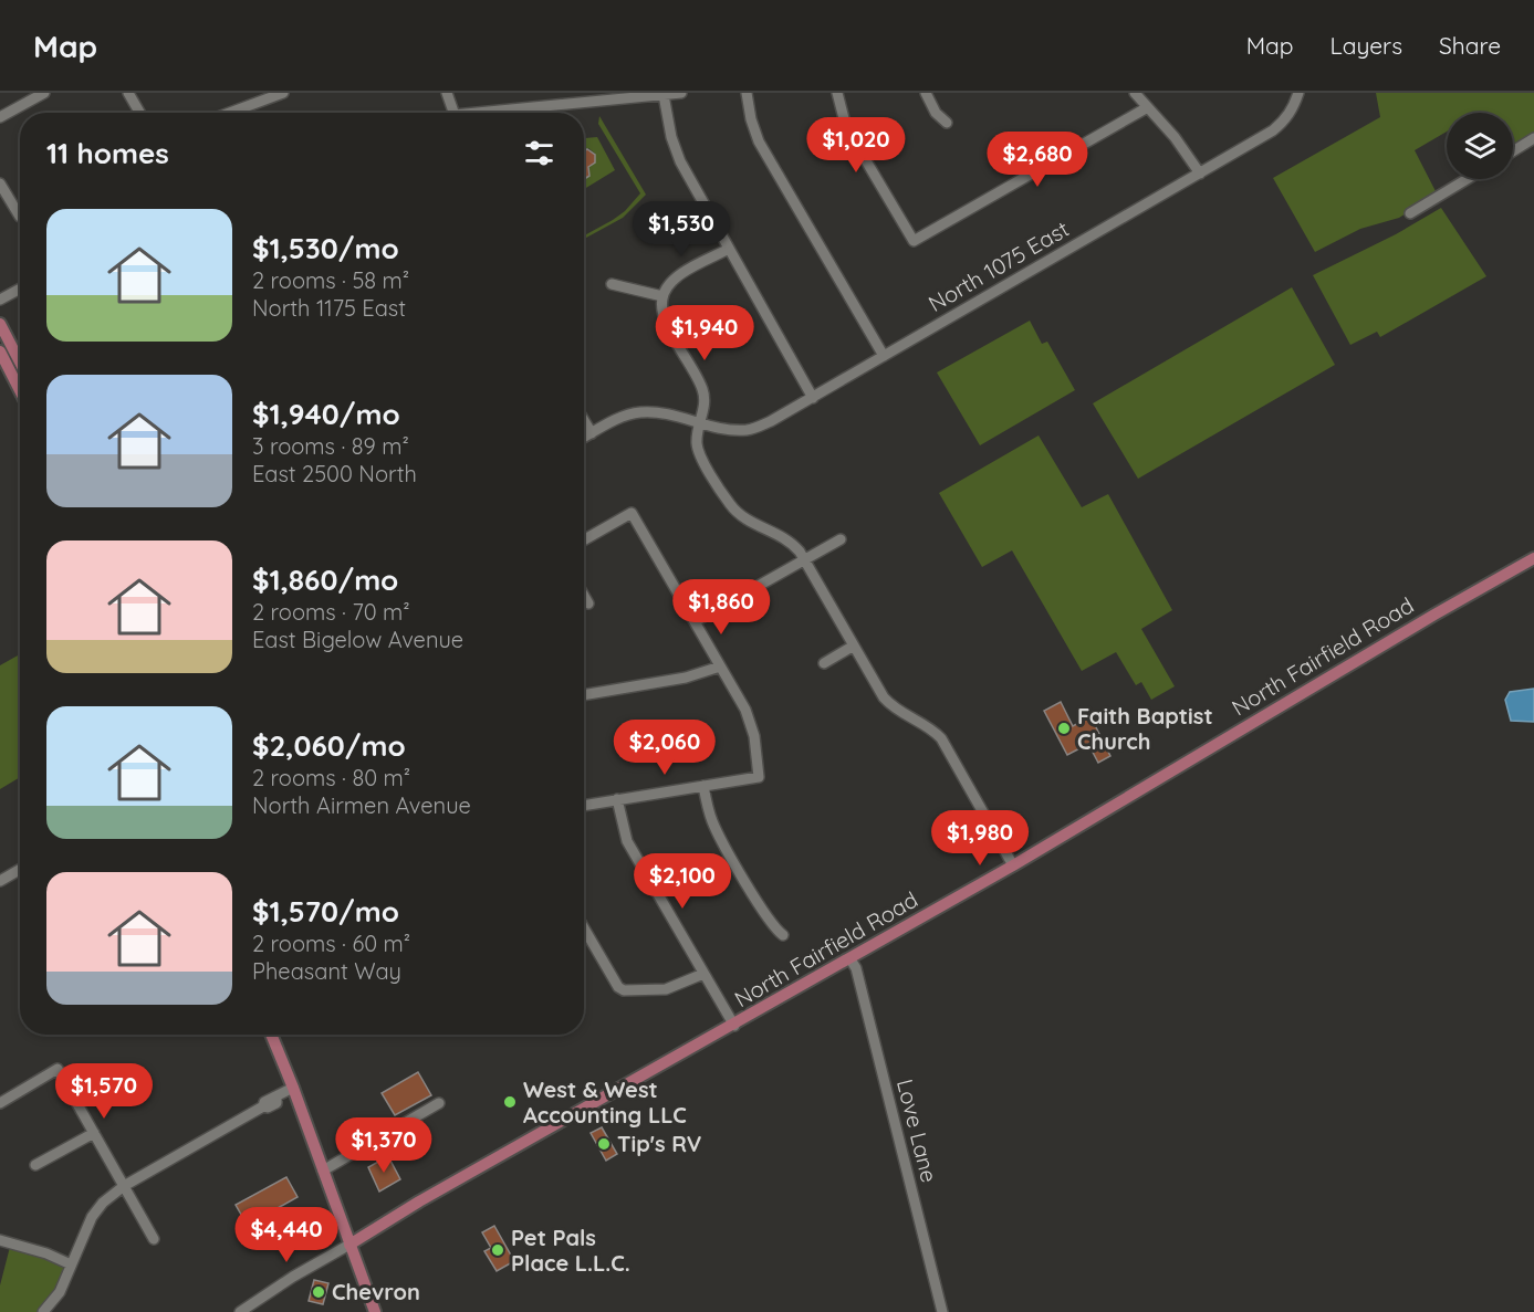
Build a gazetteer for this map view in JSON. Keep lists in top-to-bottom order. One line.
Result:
{"streets":{"main road":["North Fairfield Road"],"street":["North 1075 East","Love Lane"]},"crossings":[["North Fairfield Road","Love Lane"]],"places":["Faith Baptist Church","West & West Accounting LLC","Tip's RV","Pet Pals Place L.L.C.","Chevron"],"page":{"header":"Map","nav":["Map","Layers","Share"],"heading":"11 homes","price":["$1,020","$2,680","$1,530","$1,940","$1,860","$2,060","$1,980","$2,100","$1,570","$1,370","$4,440"],"list":[{"name":"$1,530/mo","note":"2 rooms · 58 m² · North 1175 East"},{"name":"$1,940/mo","note":"3 rooms · 89 m² · East 2500 North"},{"name":"$1,860/mo","note":"2 rooms · 70 m² · East Bigelow Avenue"},{"name":"$2,060/mo","note":"2 rooms · 80 m² · North Airmen Avenue"},{"name":"$1,570/mo","note":"2 rooms · 60 m² · Pheasant Way"}]}}
